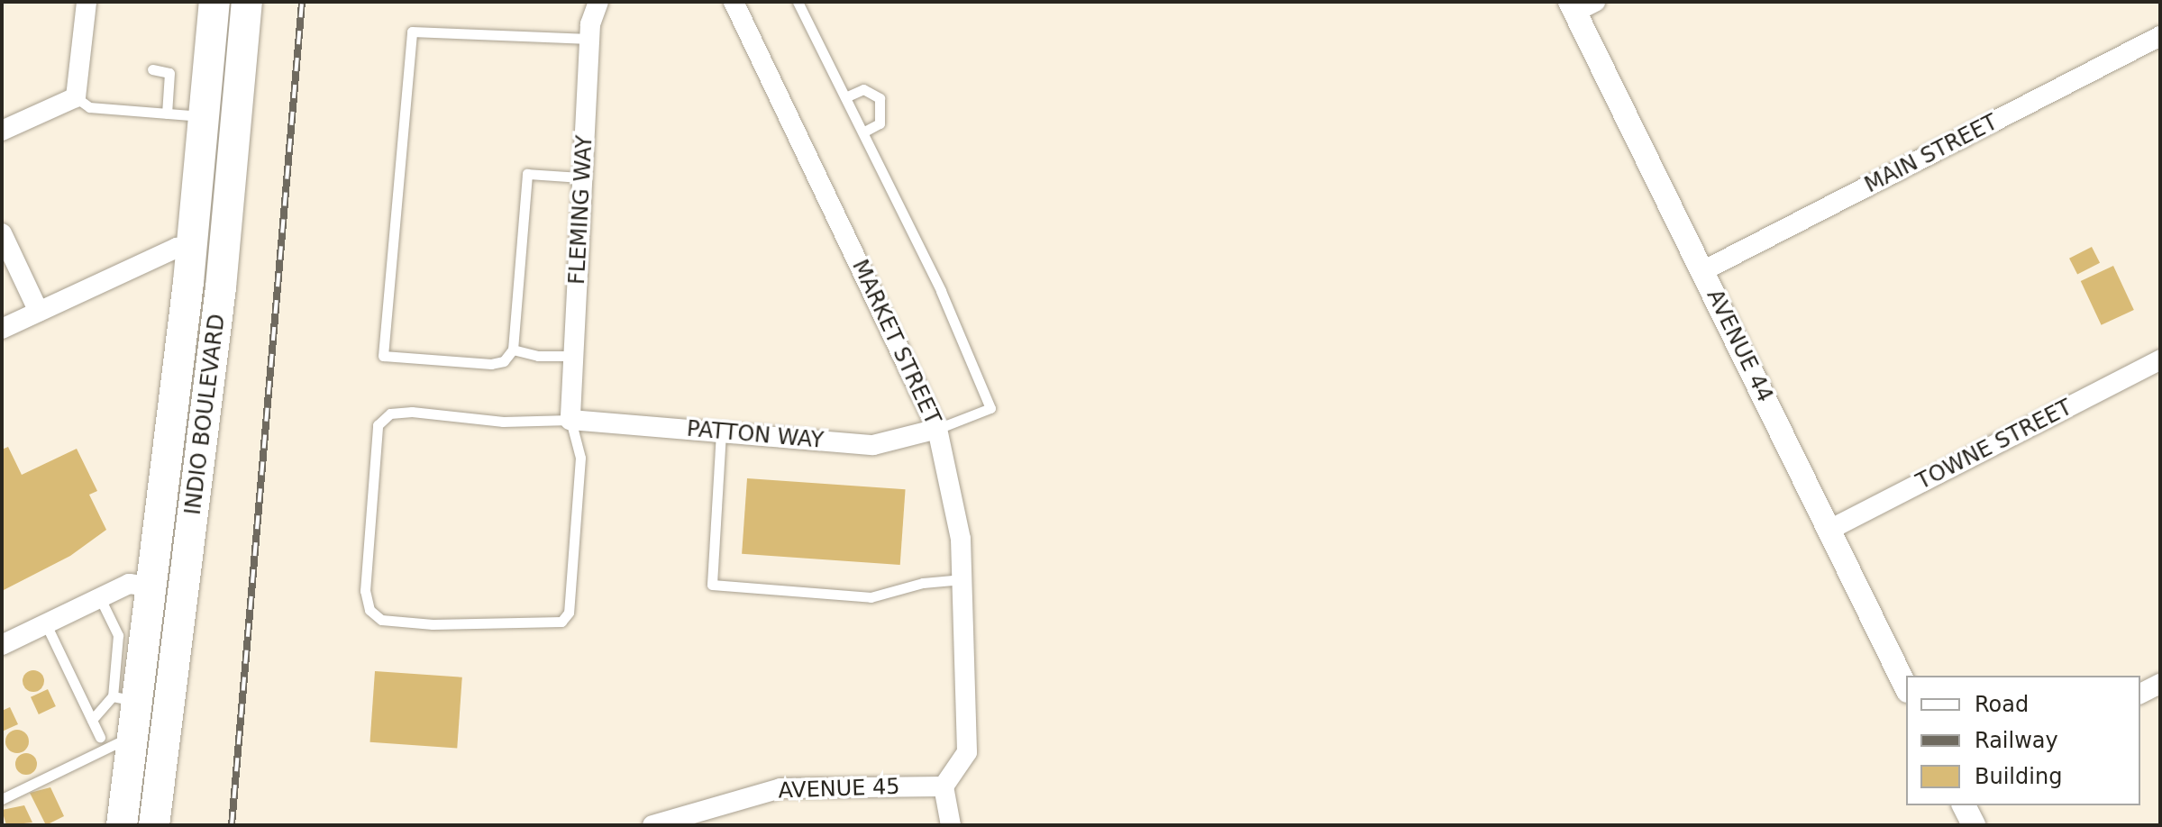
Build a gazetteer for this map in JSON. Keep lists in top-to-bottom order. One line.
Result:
{"streets":{"main road":["INDIO BOULEVARD"],"street":["MAIN STREET","FLEMING WAY","MARKET STREET","AVENUE 44","PATTON WAY","TOWNE STREET","AVENUE 45"]},"crossings":[["MAIN STREET","AVENUE 44"],["FLEMING WAY","PATTON WAY"],["MARKET STREET","PATTON WAY"],["MARKET STREET","AVENUE 45"],["AVENUE 44","TOWNE STREET"]],"legend":["Road","Railway","Building"]}
